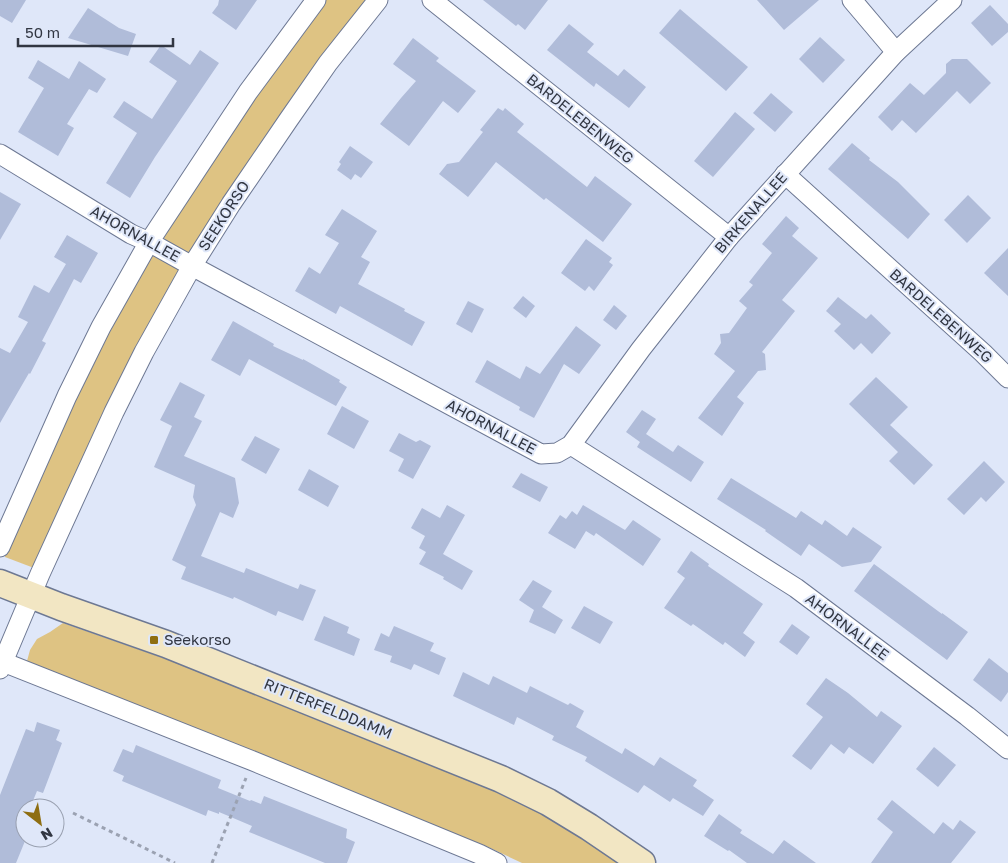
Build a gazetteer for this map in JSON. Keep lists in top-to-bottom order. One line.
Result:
{"streets":{"main road":["RITTERFELDDAMM"],"street":["BARDELEBENWEG","BIRKENALLEE","SEEKORSO","AHORNALLEE"]},"crossings":[["BARDELEBENWEG","BIRKENALLEE"],["BIRKENALLEE","AHORNALLEE"],["SEEKORSO","AHORNALLEE"],["SEEKORSO","RITTERFELDDAMM"]],"places":{"transit":["Seekorso"]},"scale_bar":"50 m","north":"bottom right"}
